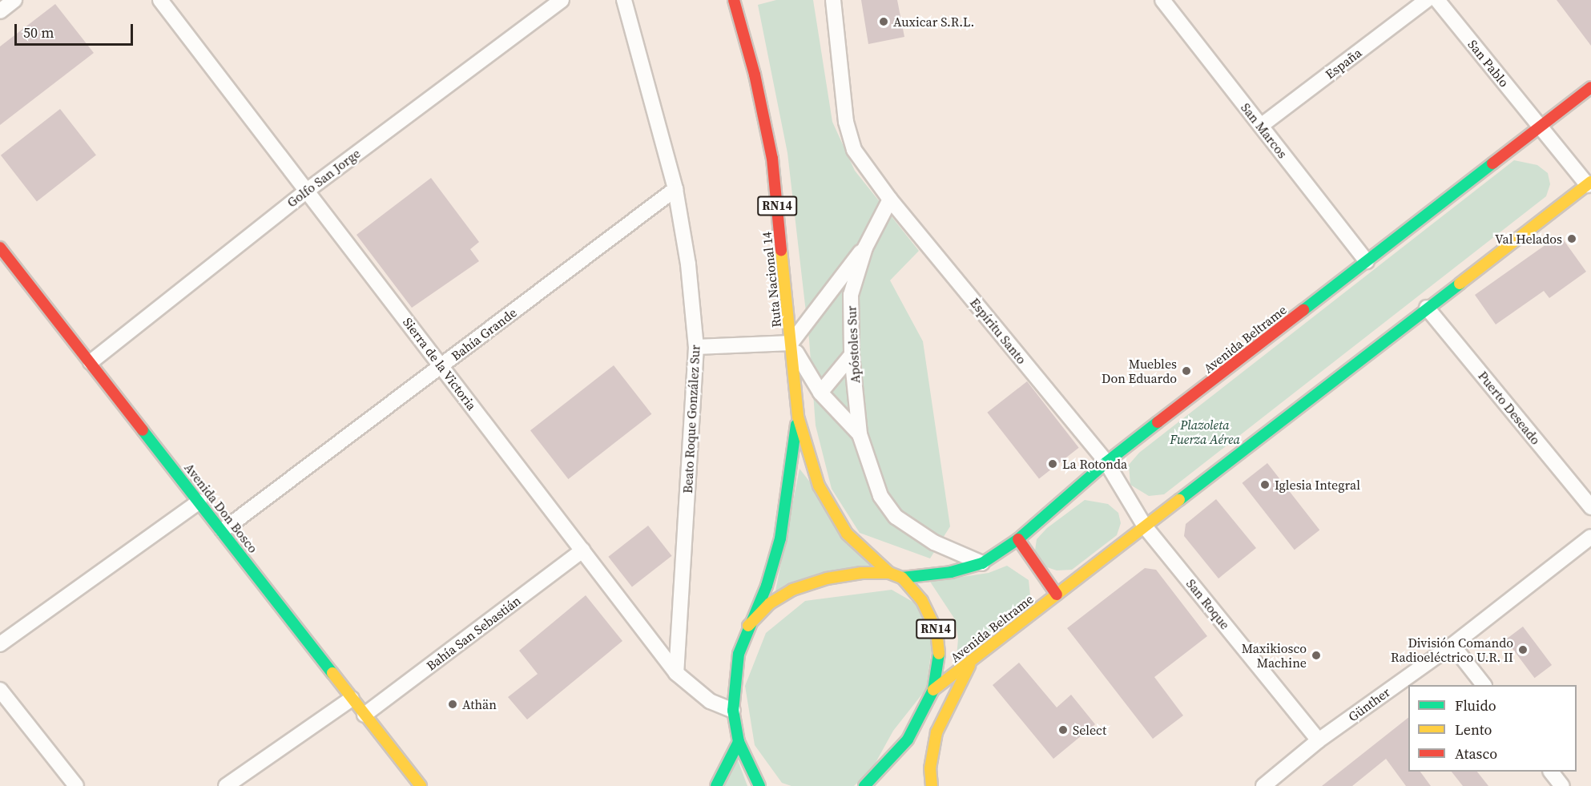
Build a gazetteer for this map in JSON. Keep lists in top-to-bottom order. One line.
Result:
{"streets":{"main road":["RN14","Ruta Nacional 14","Avenida Beltrame","Avenida Don Bosco"],"street":["España","San Pablo","San Marcos","Golfo San Jorge","Espíritu Santo","Bahía Grande","Apóstoles Sur","Sierra de la Victoria","Puerto Deseado","Beato Roque González Sur","San Roque","Bahía San Sebastián","Günther"]},"crossings":[["España","San Marcos"],["San Pablo","Avenida Beltrame"],["San Marcos","Avenida Beltrame"],["Golfo San Jorge","Sierra de la Victoria"],["Golfo San Jorge","Avenida Don Bosco"],["Ruta Nacional 14","Avenida Beltrame"],["Ruta Nacional 14","Sierra de la Victoria"],["Espíritu Santo","Avenida Beltrame"],["Espíritu Santo","Apóstoles Sur"],["Espíritu Santo","San Roque"],["Bahía Grande","Sierra de la Victoria"],["Bahía Grande","Beato Roque González Sur"],["Bahía Grande","Avenida Don Bosco"],["Avenida Beltrame","Apóstoles Sur"],["Avenida Beltrame","Puerto Deseado"],["Avenida Beltrame","San Roque"],["Sierra de la Victoria","Beato Roque González Sur"],["Sierra de la Victoria","Bahía San Sebastián"],["Avenida Don Bosco","Bahía San Sebastián"],["San Roque","Günther"]],"parks":["Plazoleta Fuerza Aérea"],"places":["Auxicar S.R.L.","Val Helados","Muebles Don Eduardo","La Rotonda","Iglesia Integral","División Comando Radioeléctrico U.R. II","Maxikiosco Machine","Athän","Select"],"legend":["Fluido","Lento","Atasco"],"scale_bar":"50 m"}
